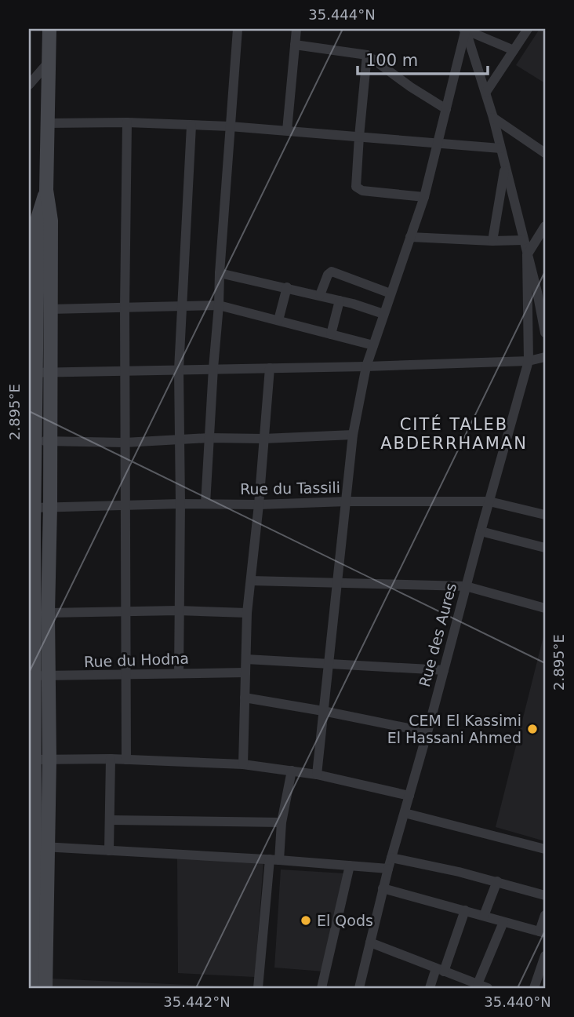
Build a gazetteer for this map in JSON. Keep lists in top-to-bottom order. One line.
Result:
{"streets":{"street":["Rue du Tassili","Rue des Aures","Rue du Hodna"]},"crossings":[["Rue du Tassili","Rue des Aures"]],"districts":["CITÉ TALEB ABDERRHAMAN"],"places":["CEM El Kassimi El Hassani Ahmed","El Qods"],"scale_bar":"100 m","coordinates":["35.444°N","2.895°E","35.442°N","35.440°N"]}
